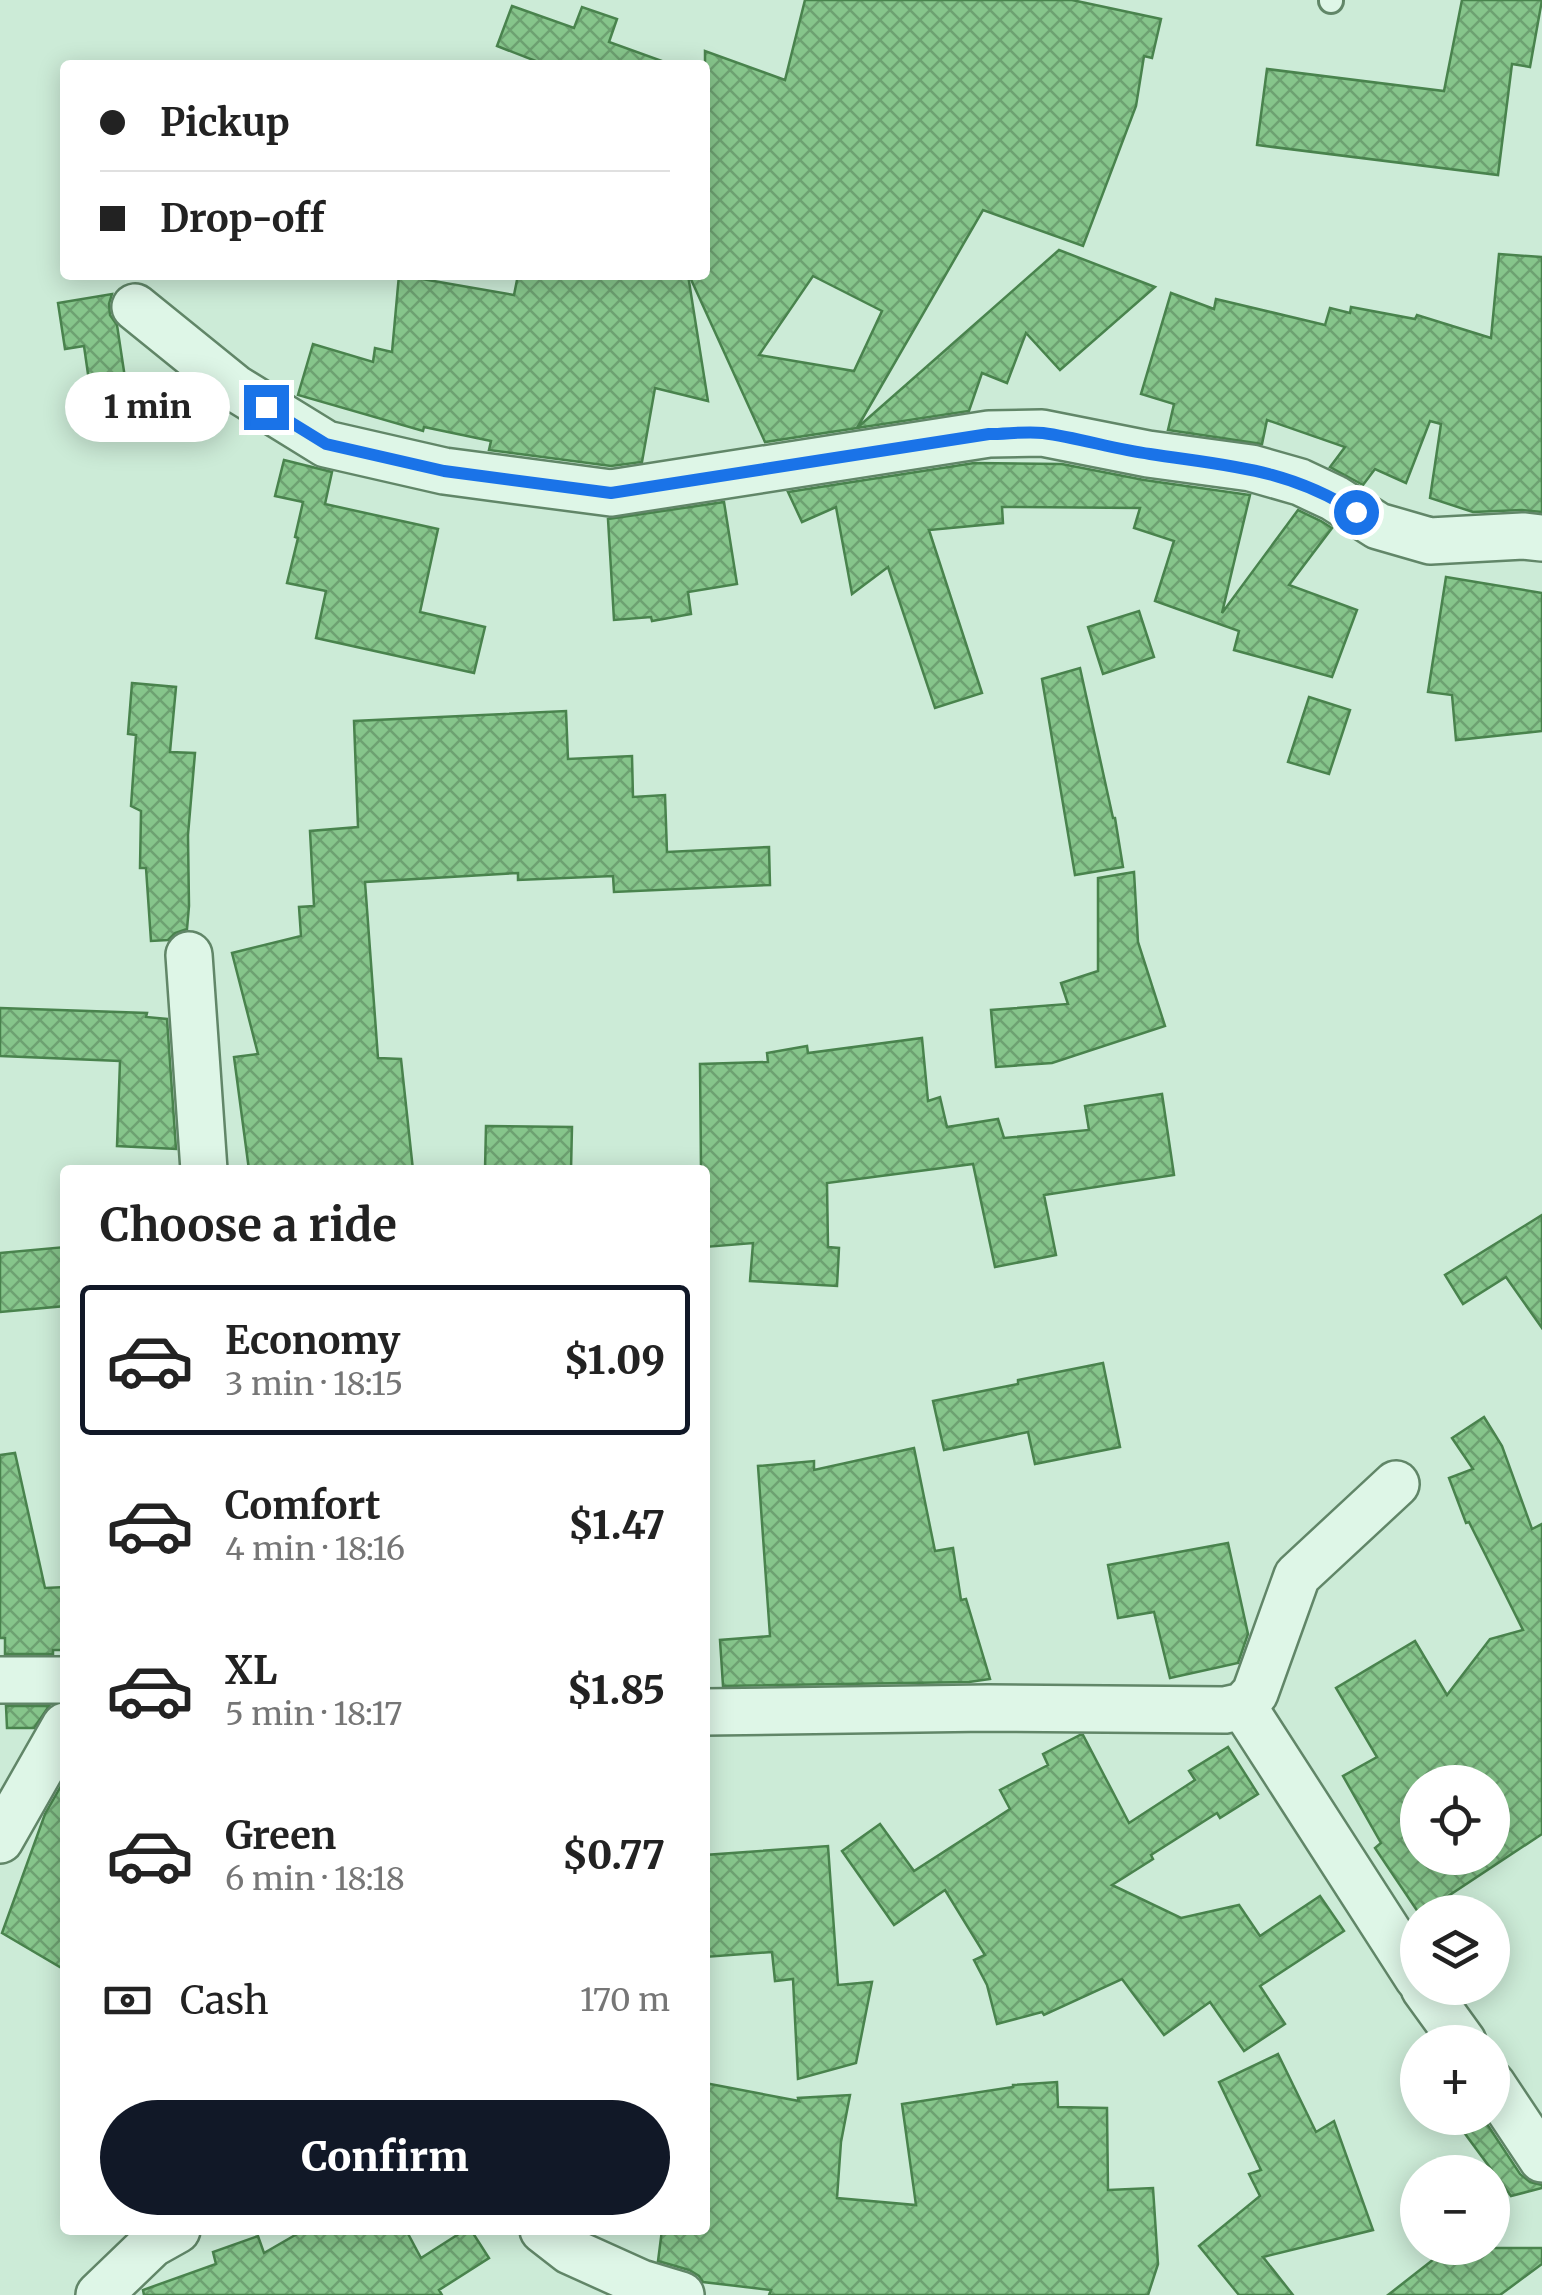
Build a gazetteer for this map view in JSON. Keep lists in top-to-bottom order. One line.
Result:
{"page":{"banner":["Pickup","Drop-off"],"bubble":"1 min","heading":"Choose a ride","list":[{"name":"Economy","note":"3 min · 18:15","value":"$1.09"},{"name":"Comfort","note":"4 min · 18:16","value":"$1.47"},{"name":"XL","note":"5 min · 18:17","value":"$1.85"},{"name":"Green","note":"6 min · 18:18","value":"$0.77"}],"map_buttons":["+","−"],"pay":["Cash","170 m"],"buttons":"Confirm"}}
